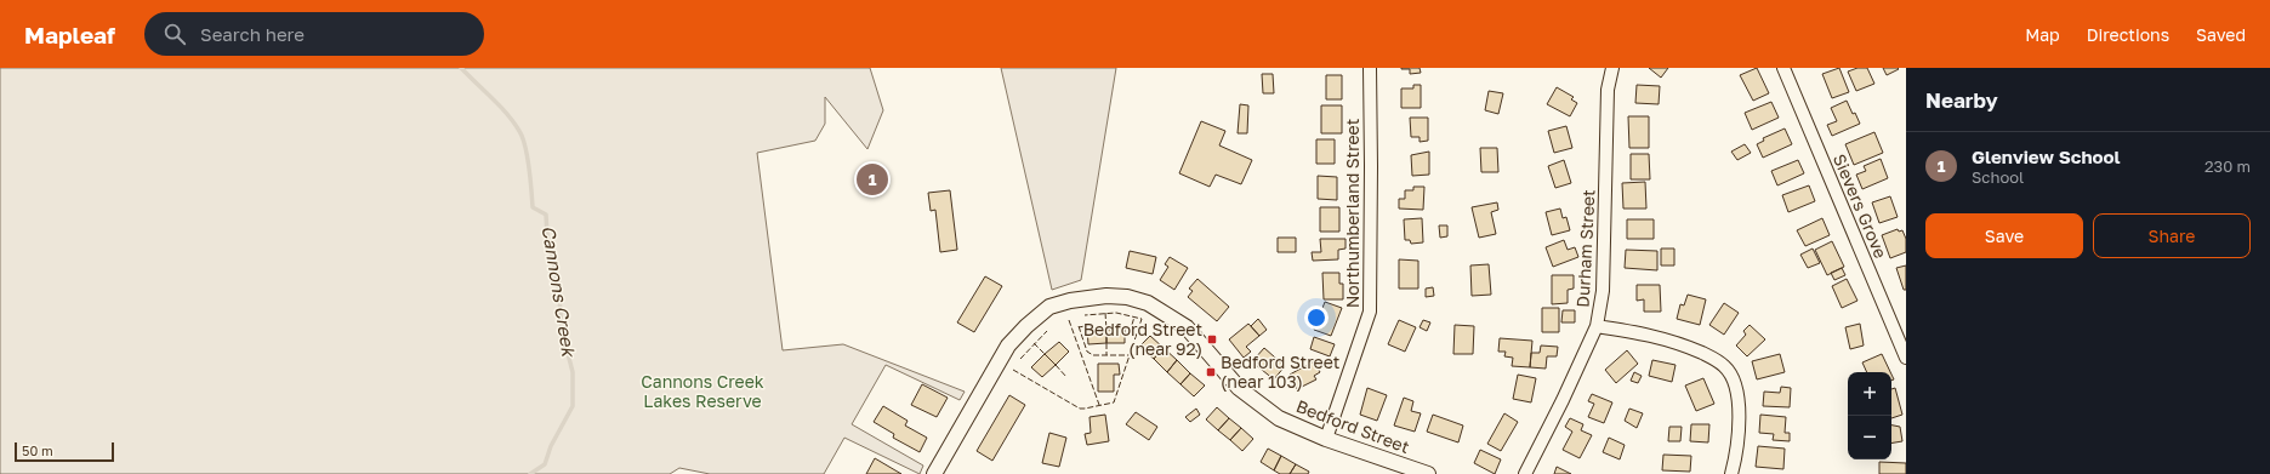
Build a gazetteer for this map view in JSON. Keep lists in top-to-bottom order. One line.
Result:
{"streets":{"street":["Sievers Grove","Northumberland Street","Durham Street","Bedford Street"]},"crossings":[["Northumberland Street","Bedford Street"]],"water":["Cannons Creek"],"parks":["Cannons Creek Lakes Reserve"],"places":{"transit":["Bedford Street (near 92)","Bedford Street (near 103)"]},"scale_bar":"50 m","page":{"header":"Mapleaf","search":"Search here","nav":["Map","Directions","Saved"],"heading":"Nearby","list":[{"mark":"1","name":"Glenview School","note":"School","value":"230 m"}],"pins":"1","buttons":["Save","Share"],"map_buttons":["+","−"],"scale":"50 m"}}
